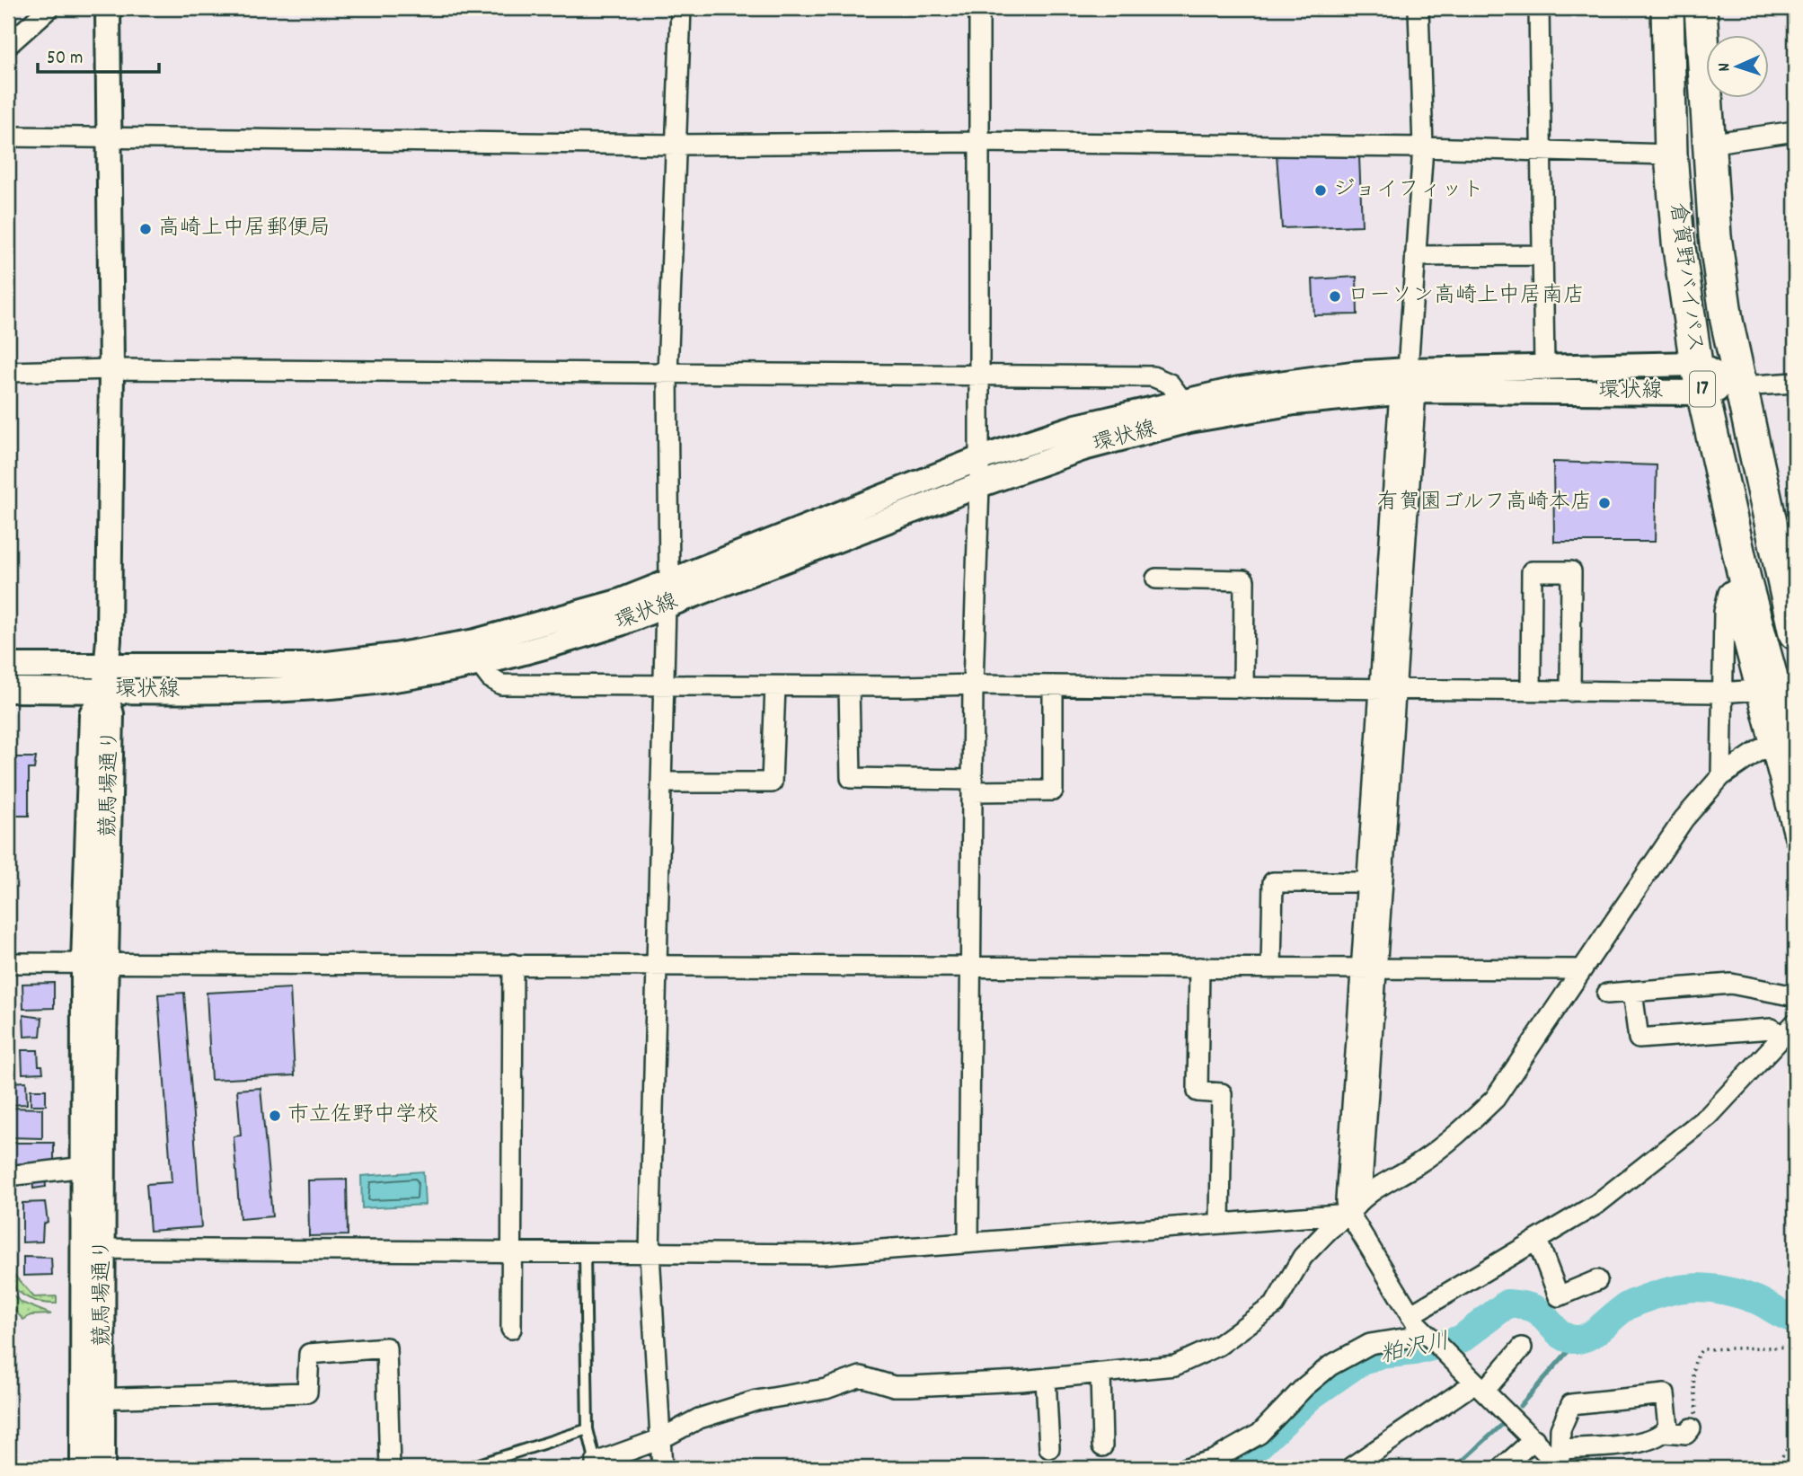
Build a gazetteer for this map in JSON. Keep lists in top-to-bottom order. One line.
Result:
{"streets":{"highway":["倉賀野バイパス","17"],"street":["環状線","競馬場通り"]},"crossings":[["倉賀野バイパス","環状線"],["環状線","競馬場通り"]],"water":["粕沢川"],"places":["ジョイフィット","高崎上中居郵便局","ローソン高崎上中居南店","有賀園ゴルフ高崎本店","市立佐野中学校"],"scale_bar":"50 m","north":"left"}
